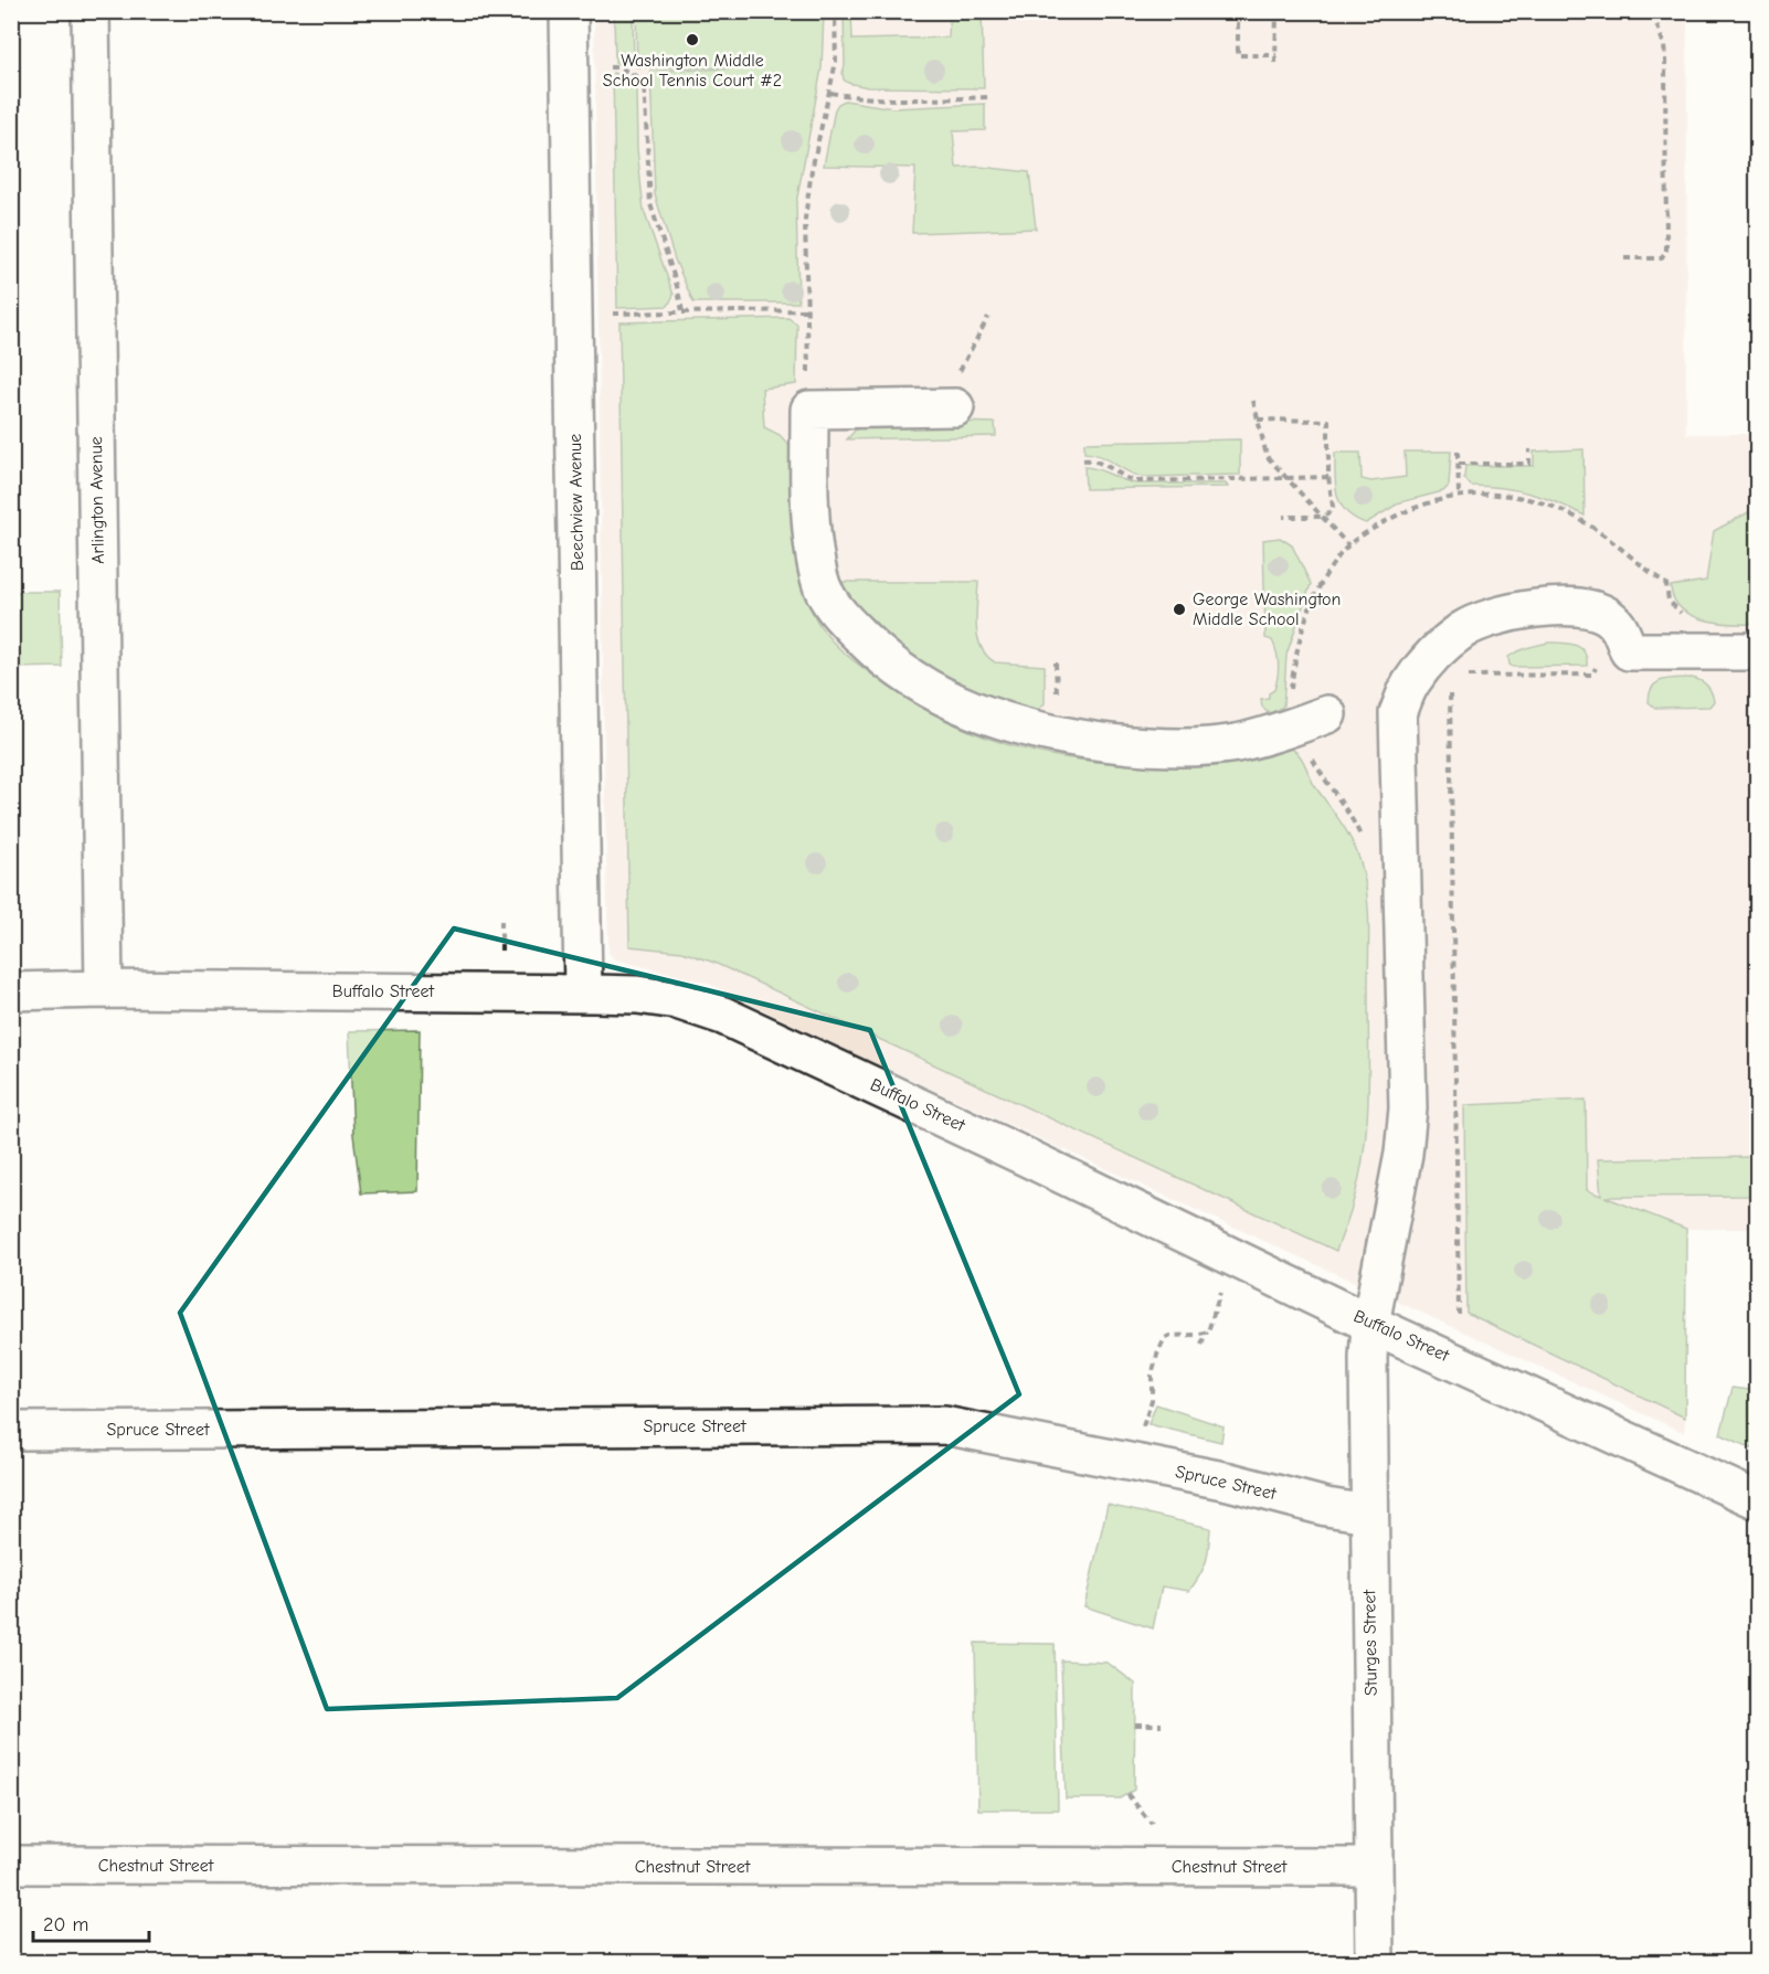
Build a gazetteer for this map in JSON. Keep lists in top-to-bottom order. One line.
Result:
{"streets":{"street":["Arlington Avenue","Beechview Avenue","Buffalo Street","Spruce Street","Sturges Street","Chestnut Street"]},"crossings":[["Arlington Avenue","Buffalo Street"],["Beechview Avenue","Buffalo Street"],["Buffalo Street","Sturges Street"],["Spruce Street","Sturges Street"],["Sturges Street","Chestnut Street"]],"places":["Washington Middle School Tennis Court #2","George Washington Middle School"],"scale_bar":"20 m"}
